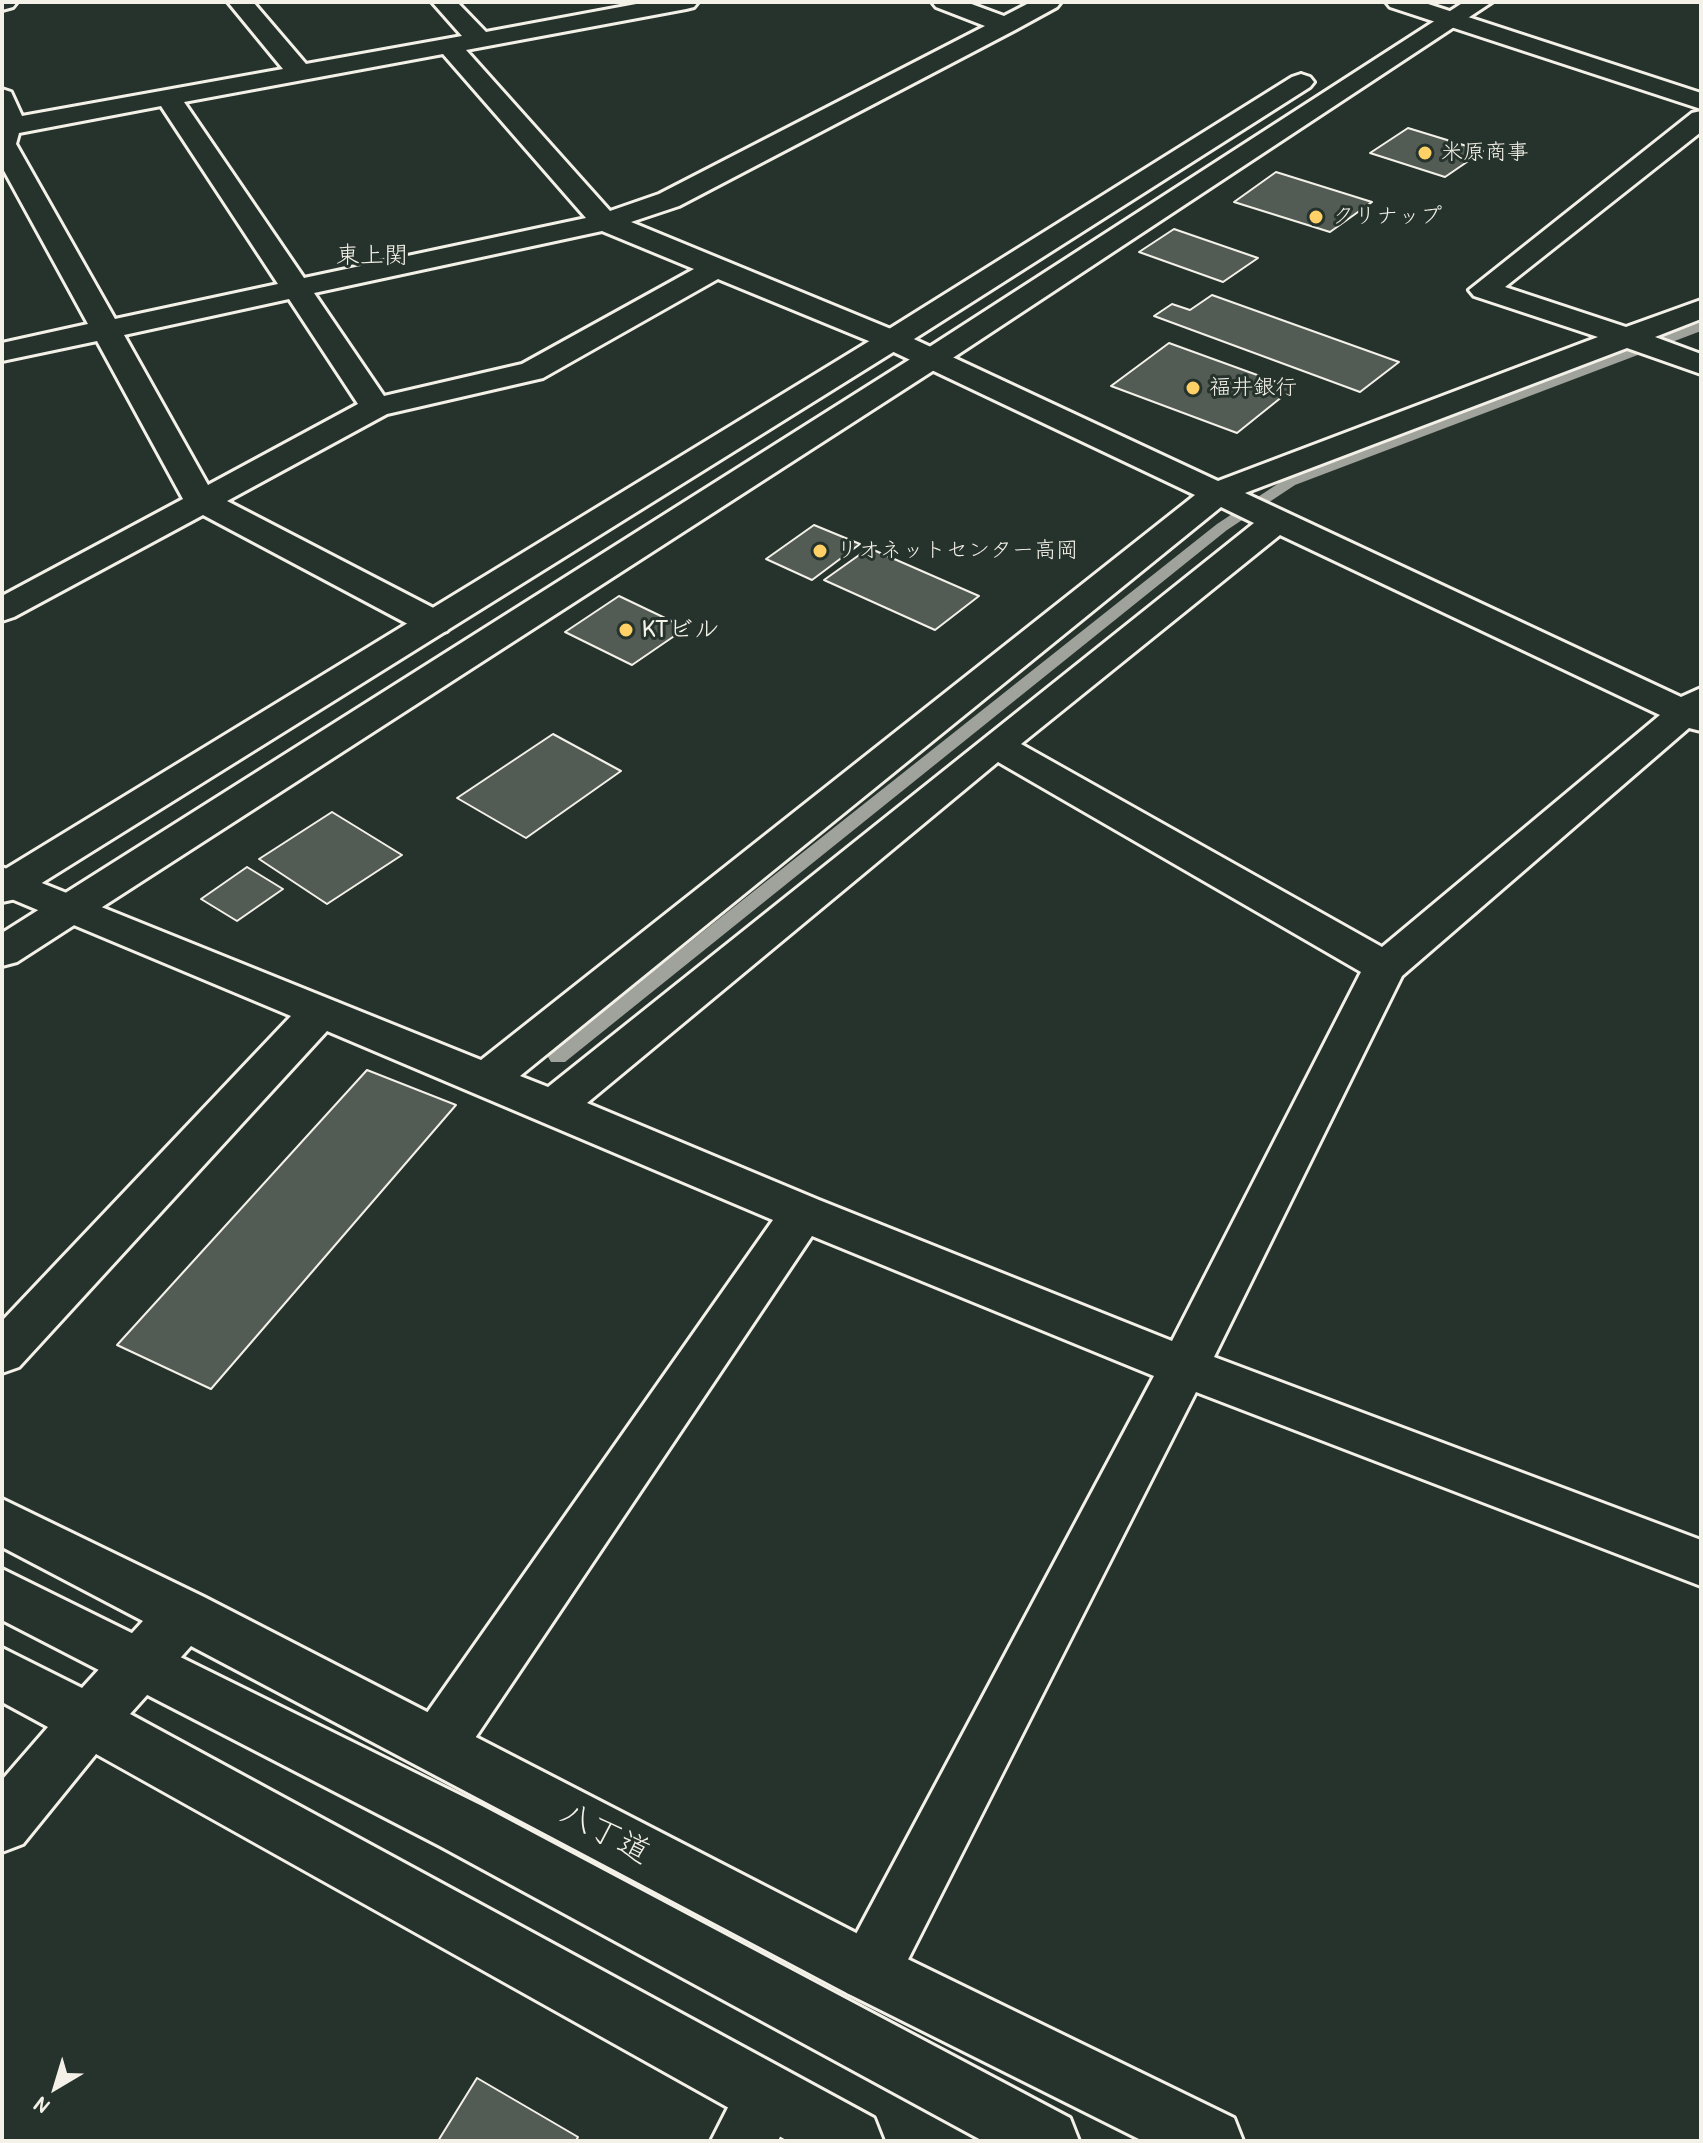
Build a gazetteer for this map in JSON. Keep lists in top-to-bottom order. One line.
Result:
{"streets":{"street":["八丁道"]},"districts":["東上関"],"places":["米原商事","クリナップ","福井銀行","リオネットセンター高岡","KTビル"],"north":"bottom left"}
